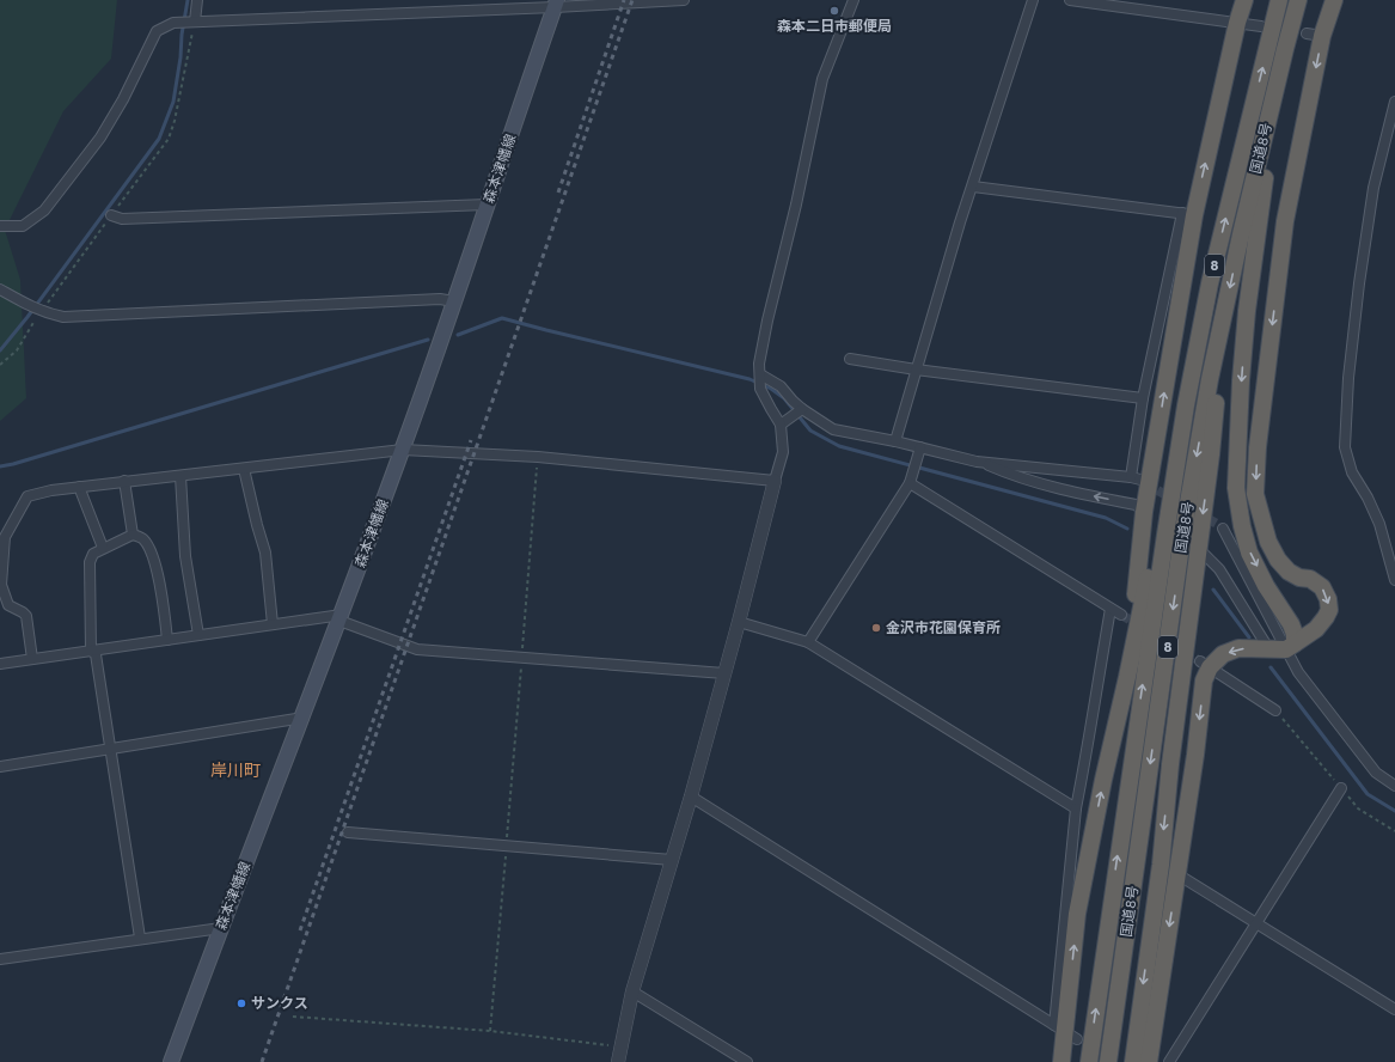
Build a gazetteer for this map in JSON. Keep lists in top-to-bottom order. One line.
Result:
{"streets":{"highway":["国道8号","8"],"main road":["森本津幡線"]},"districts":["岸川町"],"places":["森本二日市郵便局","金沢市花園保育所","サンクス"]}
